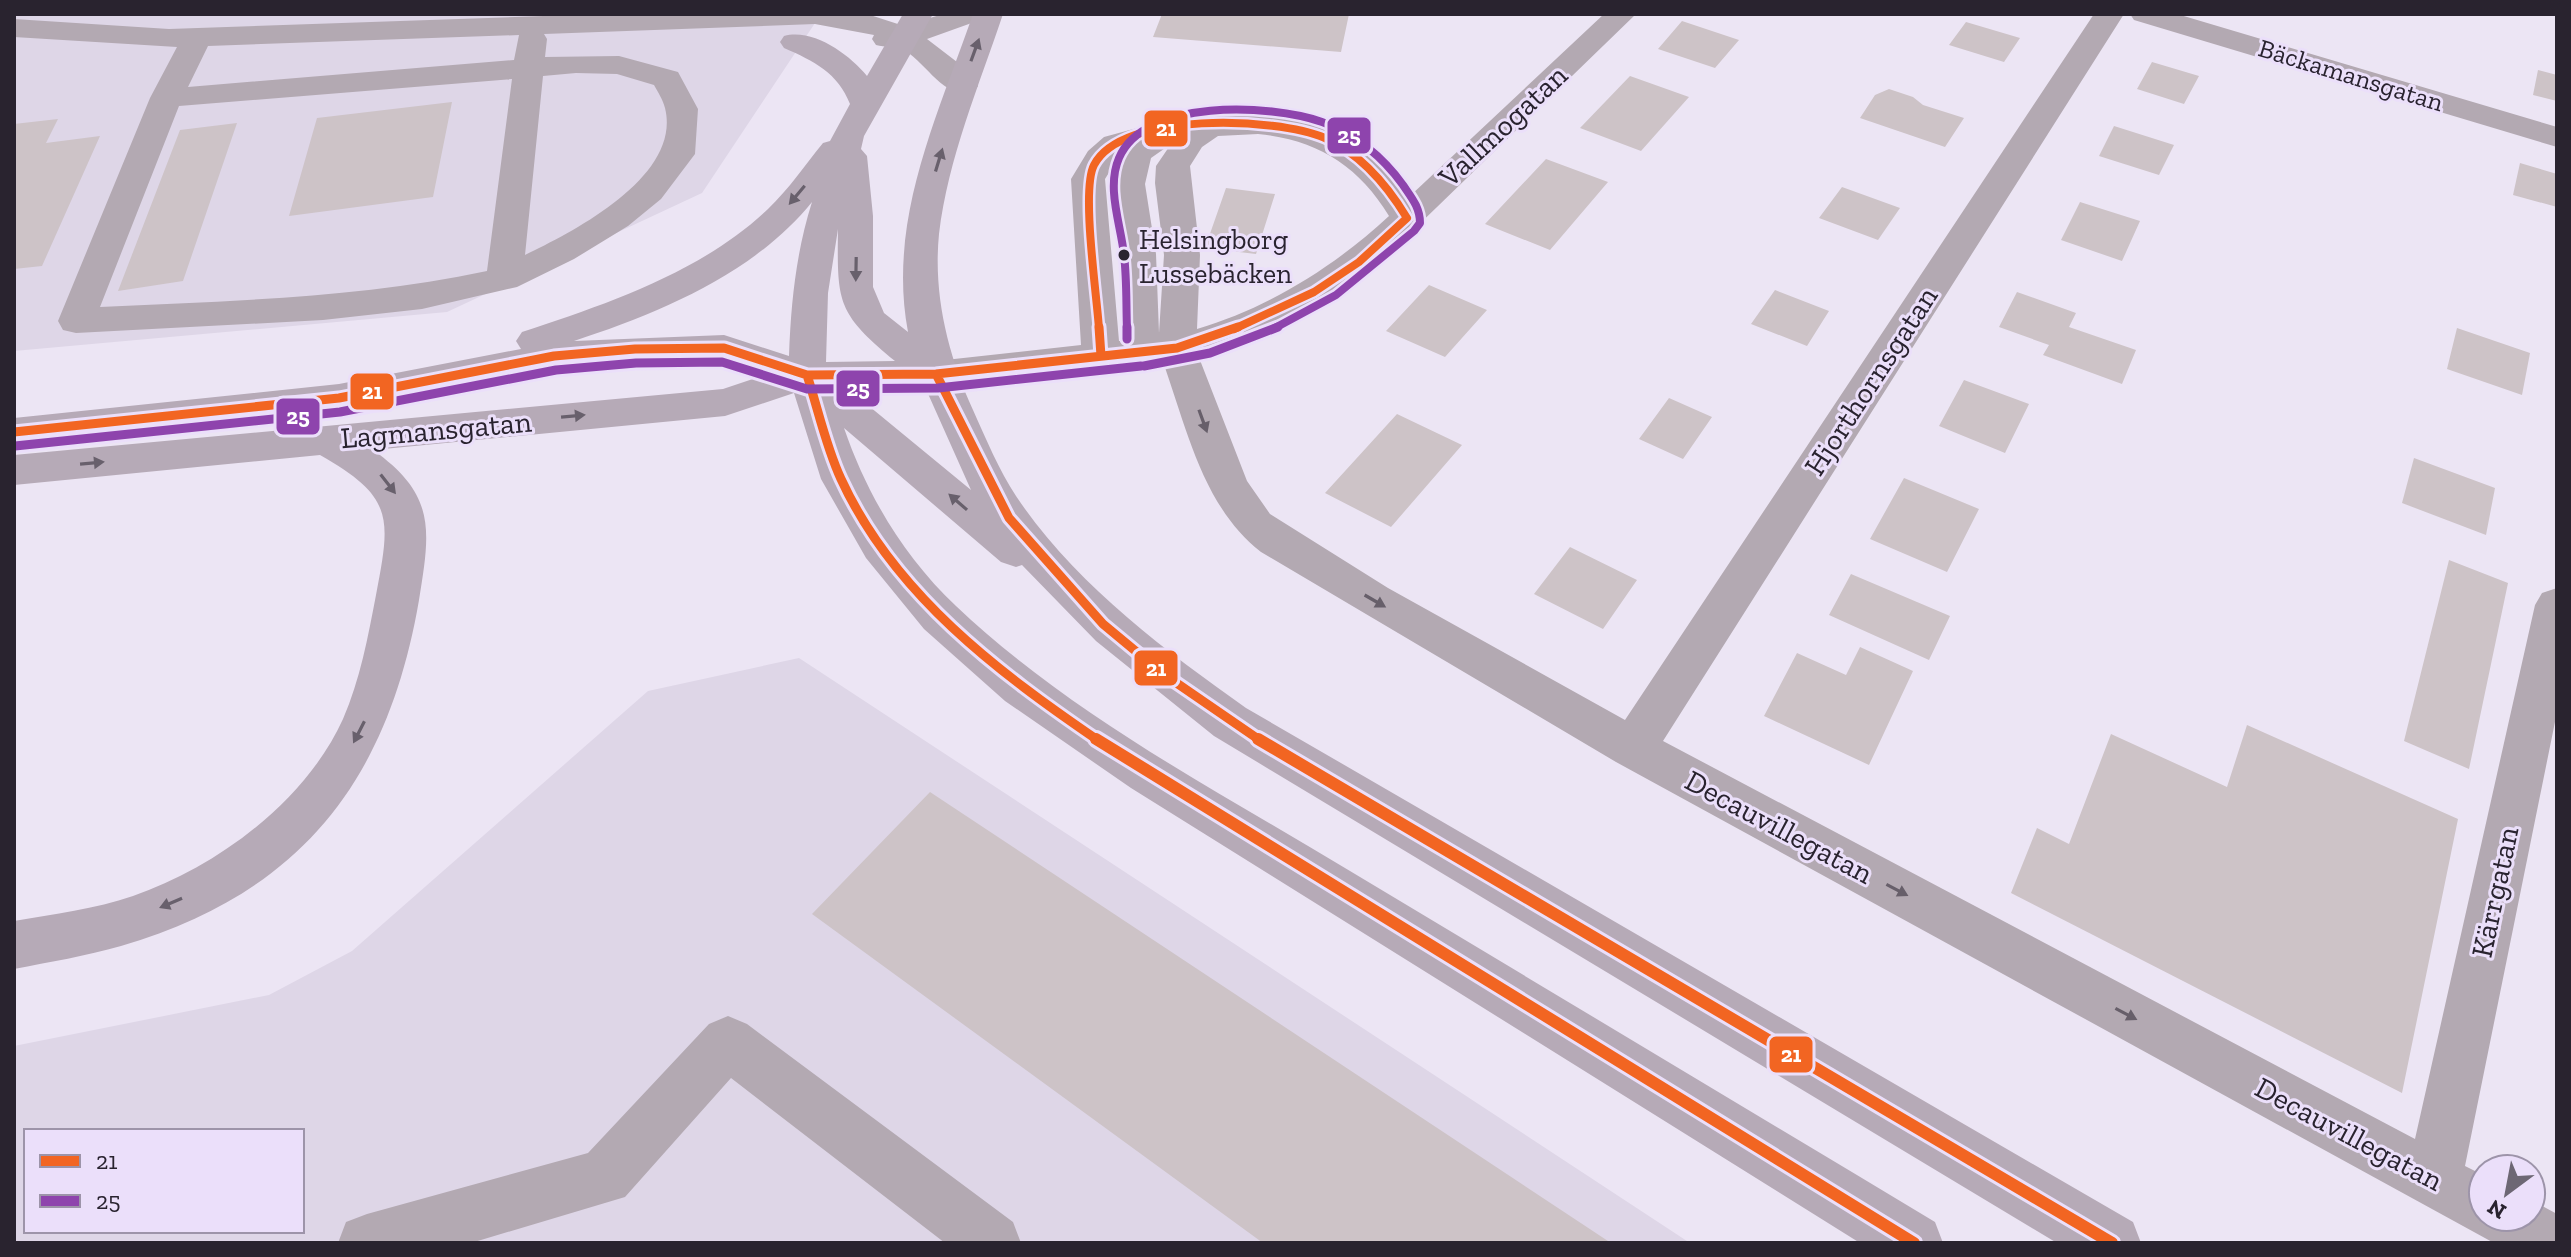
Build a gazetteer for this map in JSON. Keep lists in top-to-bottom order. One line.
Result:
{"streets":{"main road":["Lagmansgatan"],"street":["Bäckamansgatan","Vallmogatan","Hjorthornsgatan","Decauvillegatan","Kärrgatan"]},"crossings":[["Vallmogatan","Lagmansgatan"],["Vallmogatan","Decauvillegatan"],["Hjorthornsgatan","Decauvillegatan"],["Decauvillegatan","Kärrgatan"]],"one_way":["Decauvillegatan"],"places":["Helsingborg Lussebäcken"],"lines":["transit line 25","transit line 21"],"legend":["21","25"],"north":"bottom left"}
